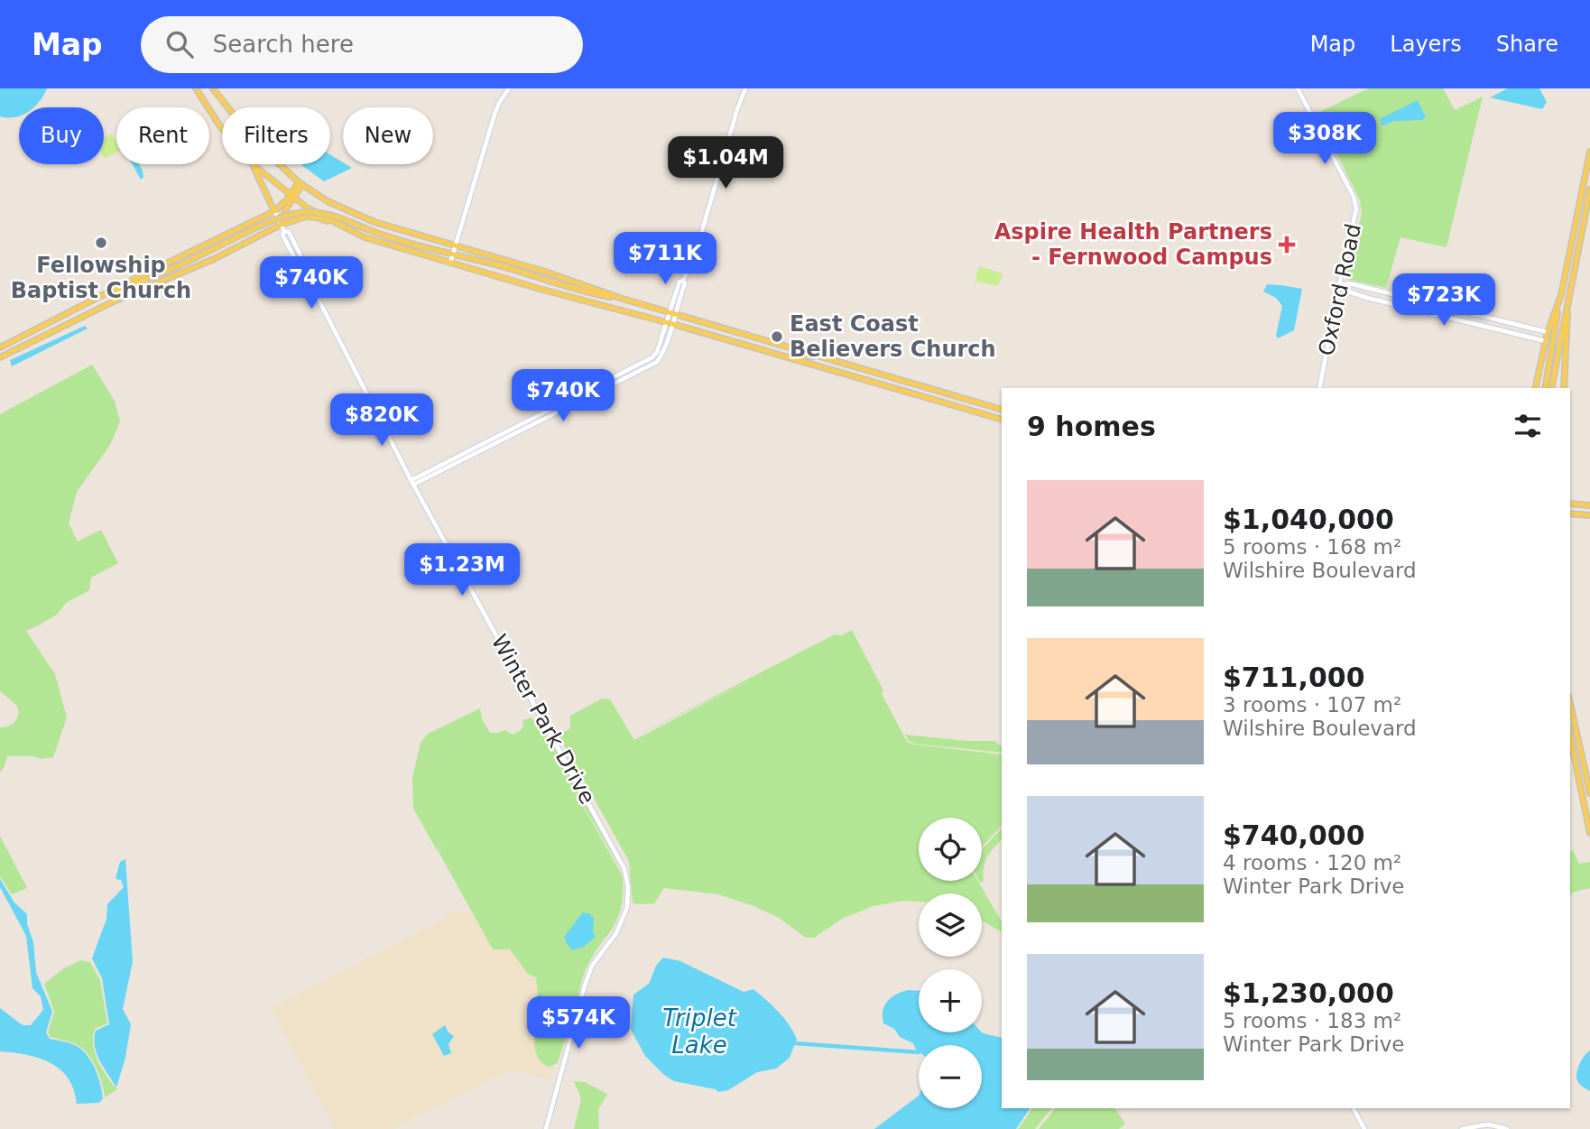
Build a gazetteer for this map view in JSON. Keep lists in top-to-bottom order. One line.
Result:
{"streets":{"main road":["Winter Park Drive"],"street":["Oxford Road"]},"water":["Triplet Lake"],"places":{"other":["Fellowship Baptist Church","East Coast Believers Church"],"health":["Aspire Health Partners - Fernwood Campus"]},"page":{"header":"Map","search":"Search here","nav":["Map","Layers","Share"],"chip":["Buy","Rent","Filters","New"],"price":["$308K","$1.04M","$711K","$740K","$723K","$740K","$820K","$1.23M","$574K"],"heading":"9 homes","list":[{"name":"$1,040,000","note":"5 rooms · 168 m² · Wilshire Boulevard"},{"name":"$711,000","note":"3 rooms · 107 m² · Wilshire Boulevard"},{"name":"$740,000","note":"4 rooms · 120 m² · Winter Park Drive"},{"name":"$1,230,000","note":"5 rooms · 183 m² · Winter Park Drive"}],"map_buttons":["+","−"]}}
